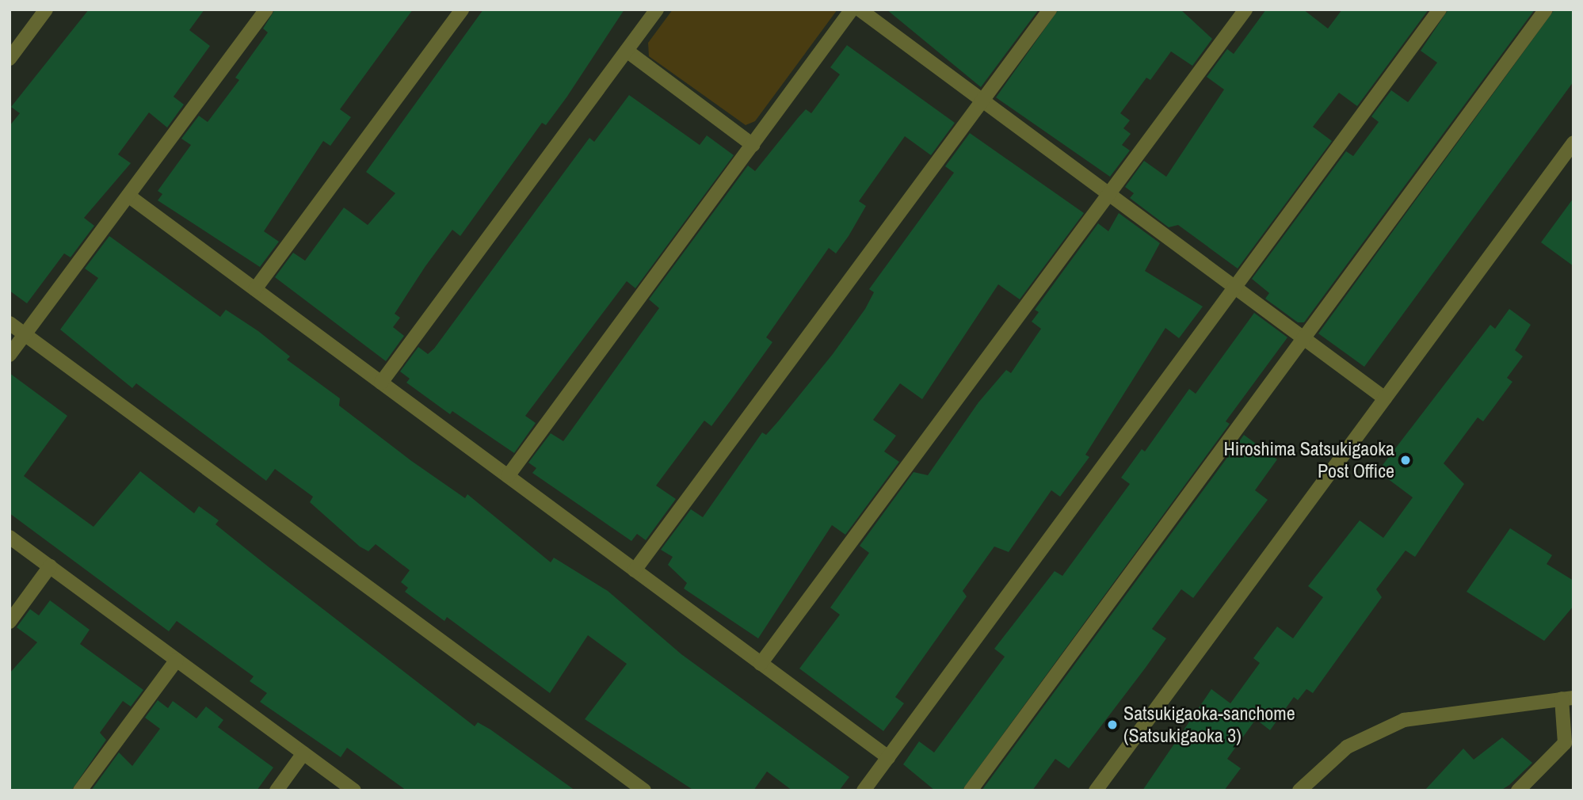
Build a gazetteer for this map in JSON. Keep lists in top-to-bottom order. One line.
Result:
{"places":["Hiroshima Satsukigaoka Post Office","Satsukigaoka-sanchome (Satsukigaoka 3)"]}
